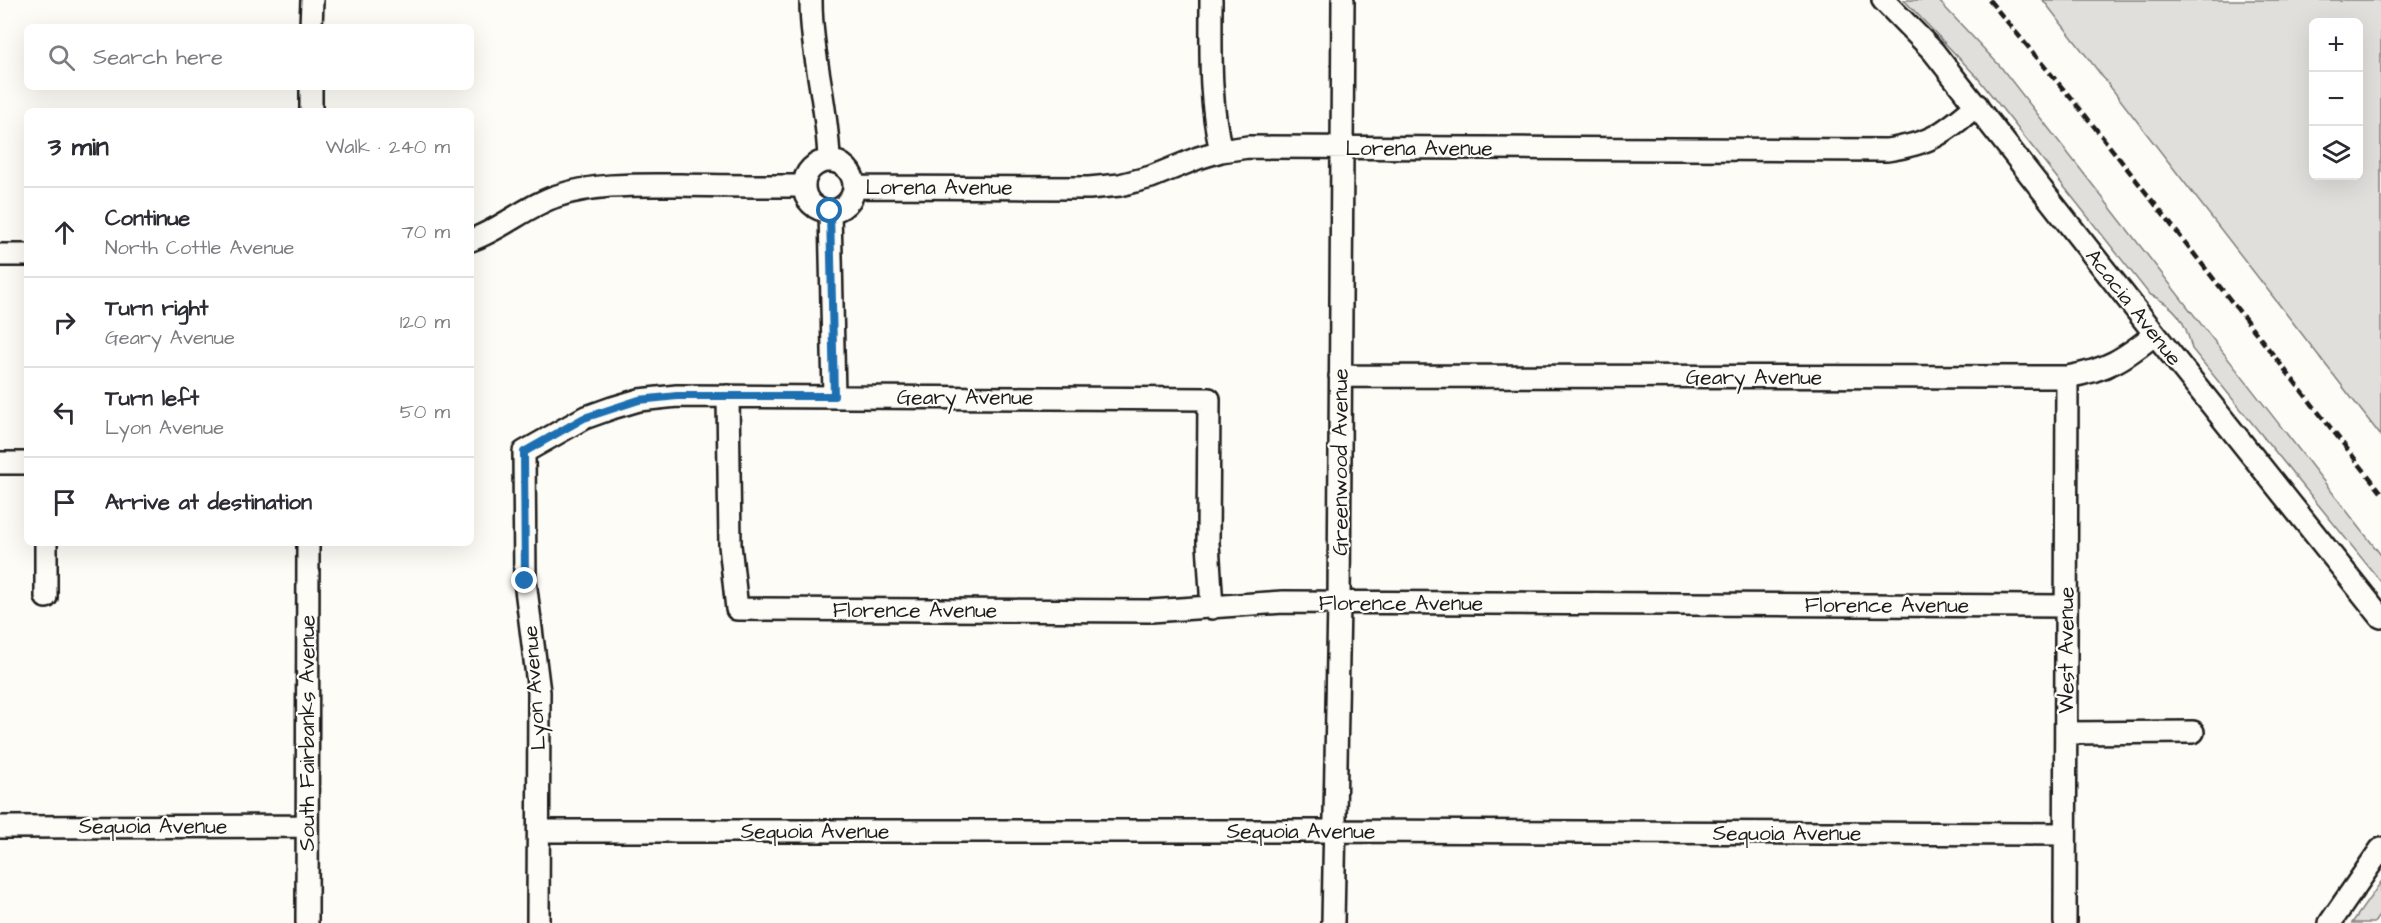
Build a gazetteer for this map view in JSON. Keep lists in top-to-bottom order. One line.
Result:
{"streets":{"street":["Lorena Avenue","Acacia Avenue","Geary Avenue","Greenwood Avenue","Florence Avenue","West Avenue","Lyon Avenue","South Fairbanks Avenue","Sequoia Avenue"]},"crossings":[["Lorena Avenue","Acacia Avenue"],["Lorena Avenue","Greenwood Avenue"],["Acacia Avenue","Geary Avenue"],["Geary Avenue","Greenwood Avenue"],["Geary Avenue","Florence Avenue"],["Geary Avenue","West Avenue"],["Geary Avenue","Lyon Avenue"],["Greenwood Avenue","Florence Avenue"],["Greenwood Avenue","Sequoia Avenue"],["Florence Avenue","West Avenue"],["West Avenue","Sequoia Avenue"],["Lyon Avenue","Sequoia Avenue"],["South Fairbanks Avenue","Sequoia Avenue"]],"page":{"map_buttons":["+","−"],"search":"Search here","heading":["3 min","Walk · 240 m"],"list":[["Continue","North Cottle Avenue","70 m"],["Turn right","Geary Avenue","120 m"],["Turn left","Lyon Avenue","50 m"],"Arrive at destination"]}}
